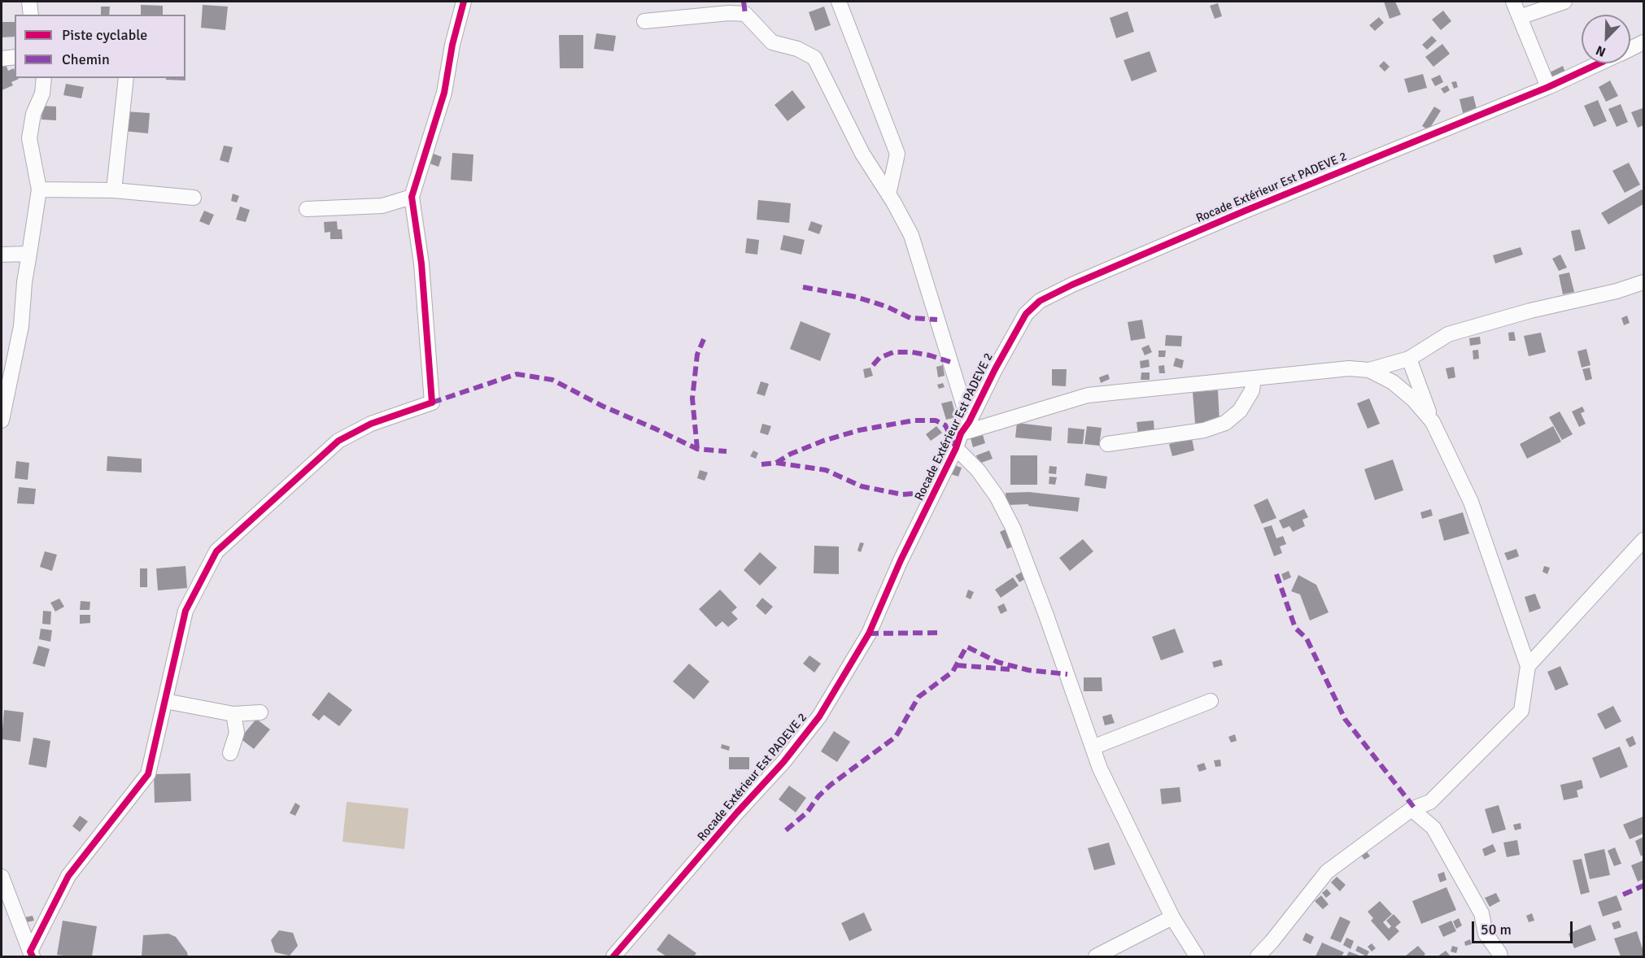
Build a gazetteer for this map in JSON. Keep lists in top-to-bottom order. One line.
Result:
{"streets":{"street":["Rocade Extérieur Est PADEVE 2"]},"legend":["Piste cyclable","Chemin"],"scale_bar":"50 m","north":"bottom left"}
